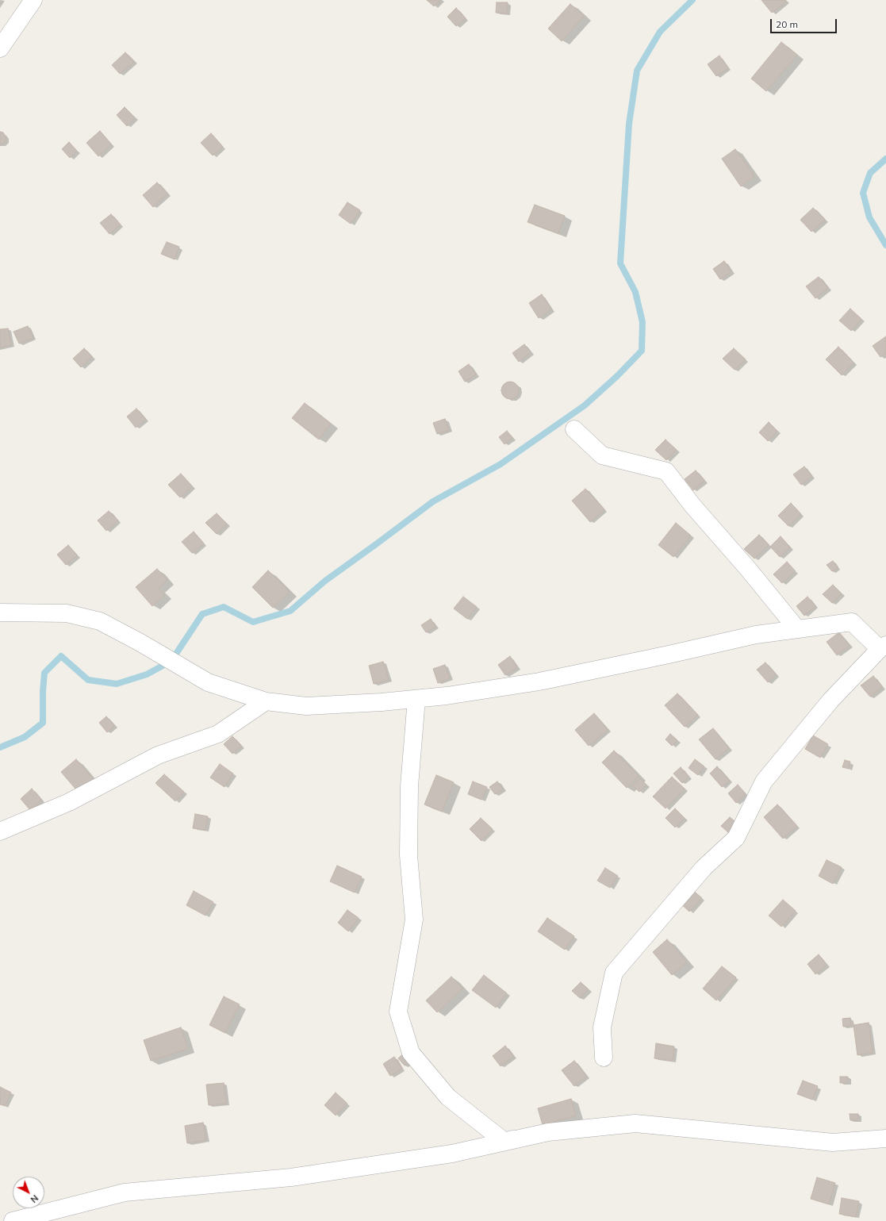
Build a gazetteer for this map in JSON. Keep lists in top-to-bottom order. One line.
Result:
{"scale_bar":"20 m","north":"bottom right"}
